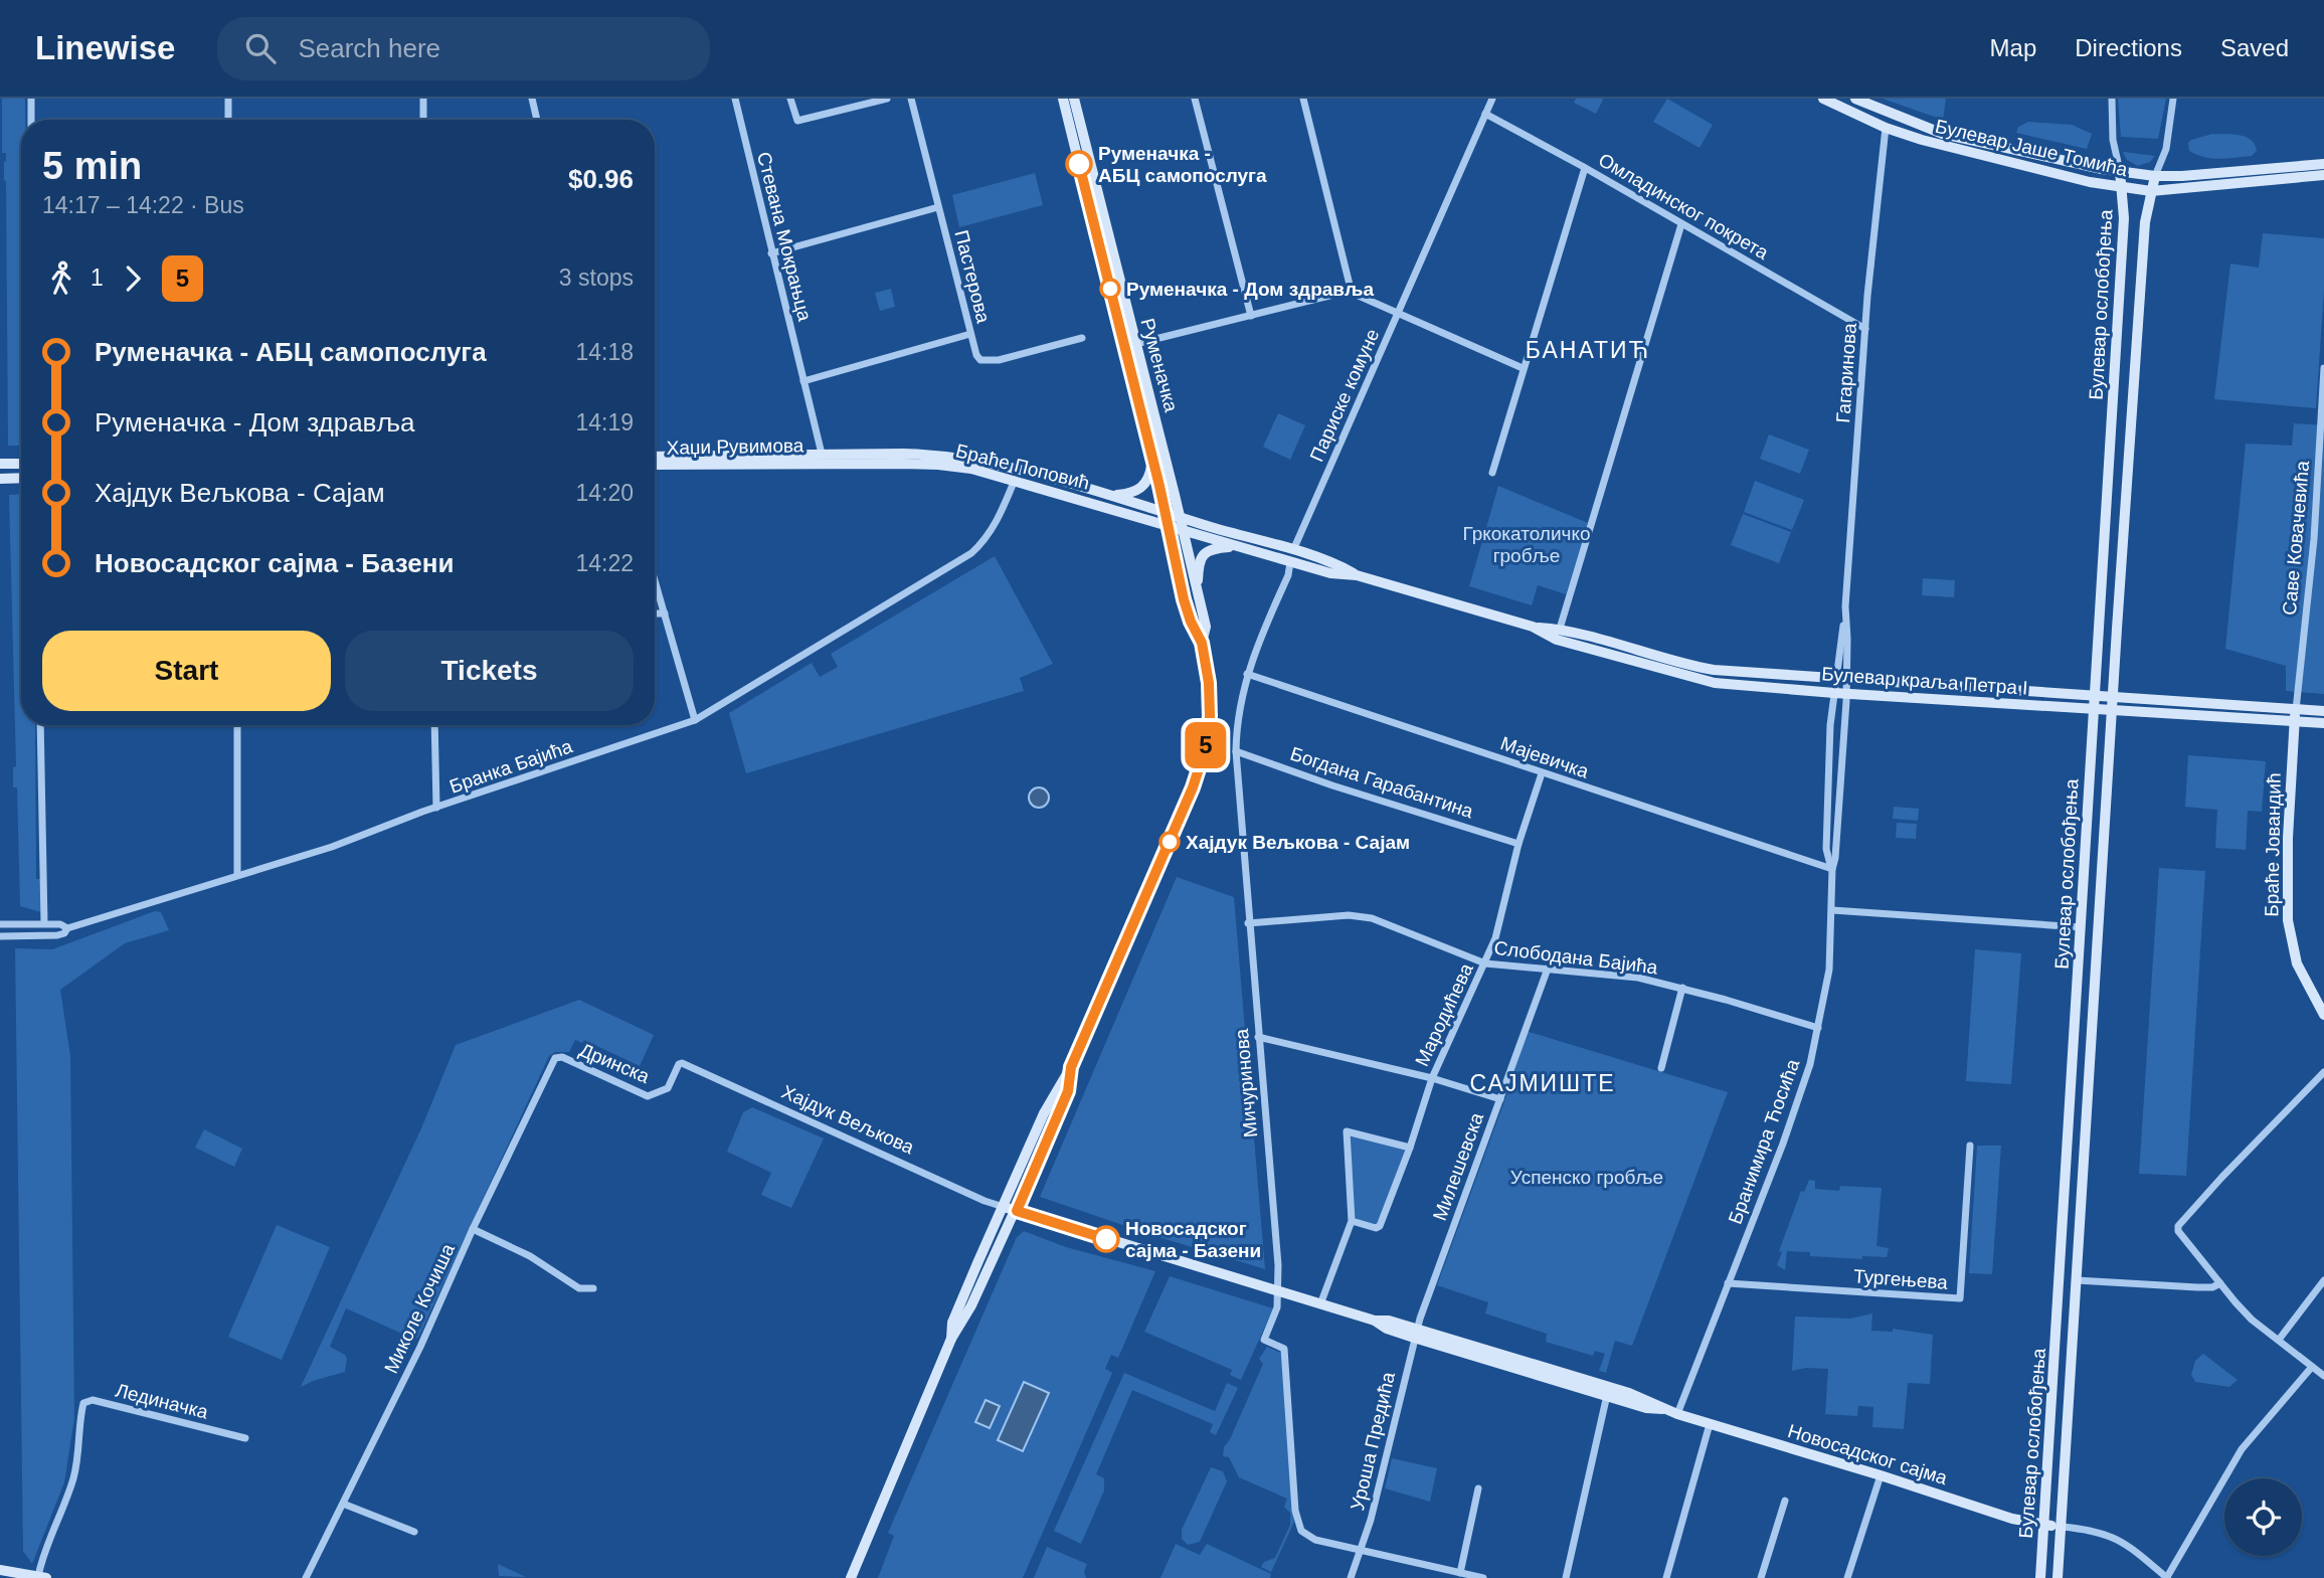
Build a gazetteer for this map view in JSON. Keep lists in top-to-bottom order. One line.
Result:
{"streets":{"street":["Булевар Јаше Томића","Омладинског покрета","Стевана Мокрањца","Пастерова","Булевар ослобођења","Руменачка","Гагаринова","Париске комуне","Хаџи Рувимова","Браће Поповић","Саве Ковачевића","Булевар краља Петра I","Мајевичка","Бранка Бајића","Богдана Гарабантина","Браће Јовандић","Слободана Бајића","Мародићева","Дринска","Мичуринова","Хајдук Вељкова","Бранимира Ћосића","Милешевска","Тургењева","Миколе Кочиша","Лединачка","Уроша Предића","Новосадског сајма"]},"crossings":[["Булевар Јаше Томића","Булевар ослобођења"],["Булевар Јаше Томића","Гагаринова"],["Омладинског покрета","Гагаринова"],["Омладинског покрета","Париске комуне"],["Стевана Мокрањца","Хаџи Рувимова"],["Стевана Мокрањца","Браће Поповић"],["Булевар ослобођења","Булевар краља Петра I"],["Булевар ослобођења","Новосадског сајма"],["Руменачка","Браће Поповић"],["Руменачка","Булевар краља Петра I"],["Гагаринова","Булевар краља Петра I"],["Гагаринова","Бранимира Ћосића"],["Париске комуне","Булевар краља Петра I"],["Хаџи Рувимова","Браће Поповић"],["Браће Поповић","Булевар краља Петра I"],["Браће Поповић","Бранка Бајића"],["Саве Ковачевића","Булевар краља Петра I"],["Саве Ковачевића","Браће Јовандић"],["Булевар краља Петра I","Браће Јовандић"],["Булевар краља Петра I","Мичуринова"],["Булевар краља Петра I","Бранимира Ћосића"],["Мајевичка","Мародићева"],["Мајевичка","Мичуринова"],["Мајевичка","Бранимира Ћосића"],["Богдана Гарабантина","Мародићева"],["Богдана Гарабантина","Мичуринова"],["Слободана Бајића","Мародићева"],["Слободана Бајића","Мичуринова"],["Слободана Бајића","Бранимира Ћосића"],["Слободана Бајића","Милешевска"],["Дринска","Хајдук Вељкова"],["Дринска","Миколе Кочиша"],["Мичуринова","Уроша Предића"],["Мичуринова","Новосадског сајма"],["Хајдук Вељкова","Новосадског сајма"],["Бранимира Ћосића","Тургењева"],["Бранимира Ћосића","Новосадског сајма"],["Милешевска","Уроша Предића"],["Милешевска","Новосадског сајма"],["Уроша Предића","Новосадског сајма"]],"districts":["БАНАТИЋ","САЈМИШТЕ"],"parks":["Гркокатоличко гробље","Успенско гробље"],"places":["Руменачка - АБЦ самопослуга","Руменачка - Дом здравља","Хајдук Вељкова - Сајам","Новосадског сајма - Базени"],"lines":["bus line 5"],"page":{"header":"Linewise","search":"Search here","nav":["Map","Directions","Saved"],"on_map":"5","heading":["5 min","14:17 – 14:22 · Bus","$0.96"],"legs":["1","5","3 stops"],"list":[{"name":"Руменачка - АБЦ самопослуга","value":"14:18"},{"name":"Руменачка - Дом здравља","value":"14:19"},{"name":"Хајдук Вељкова - Сајам","value":"14:20"},{"name":"Новосадског сајма - Базени","value":"14:22"}],"buttons":["Start","Tickets"]}}
